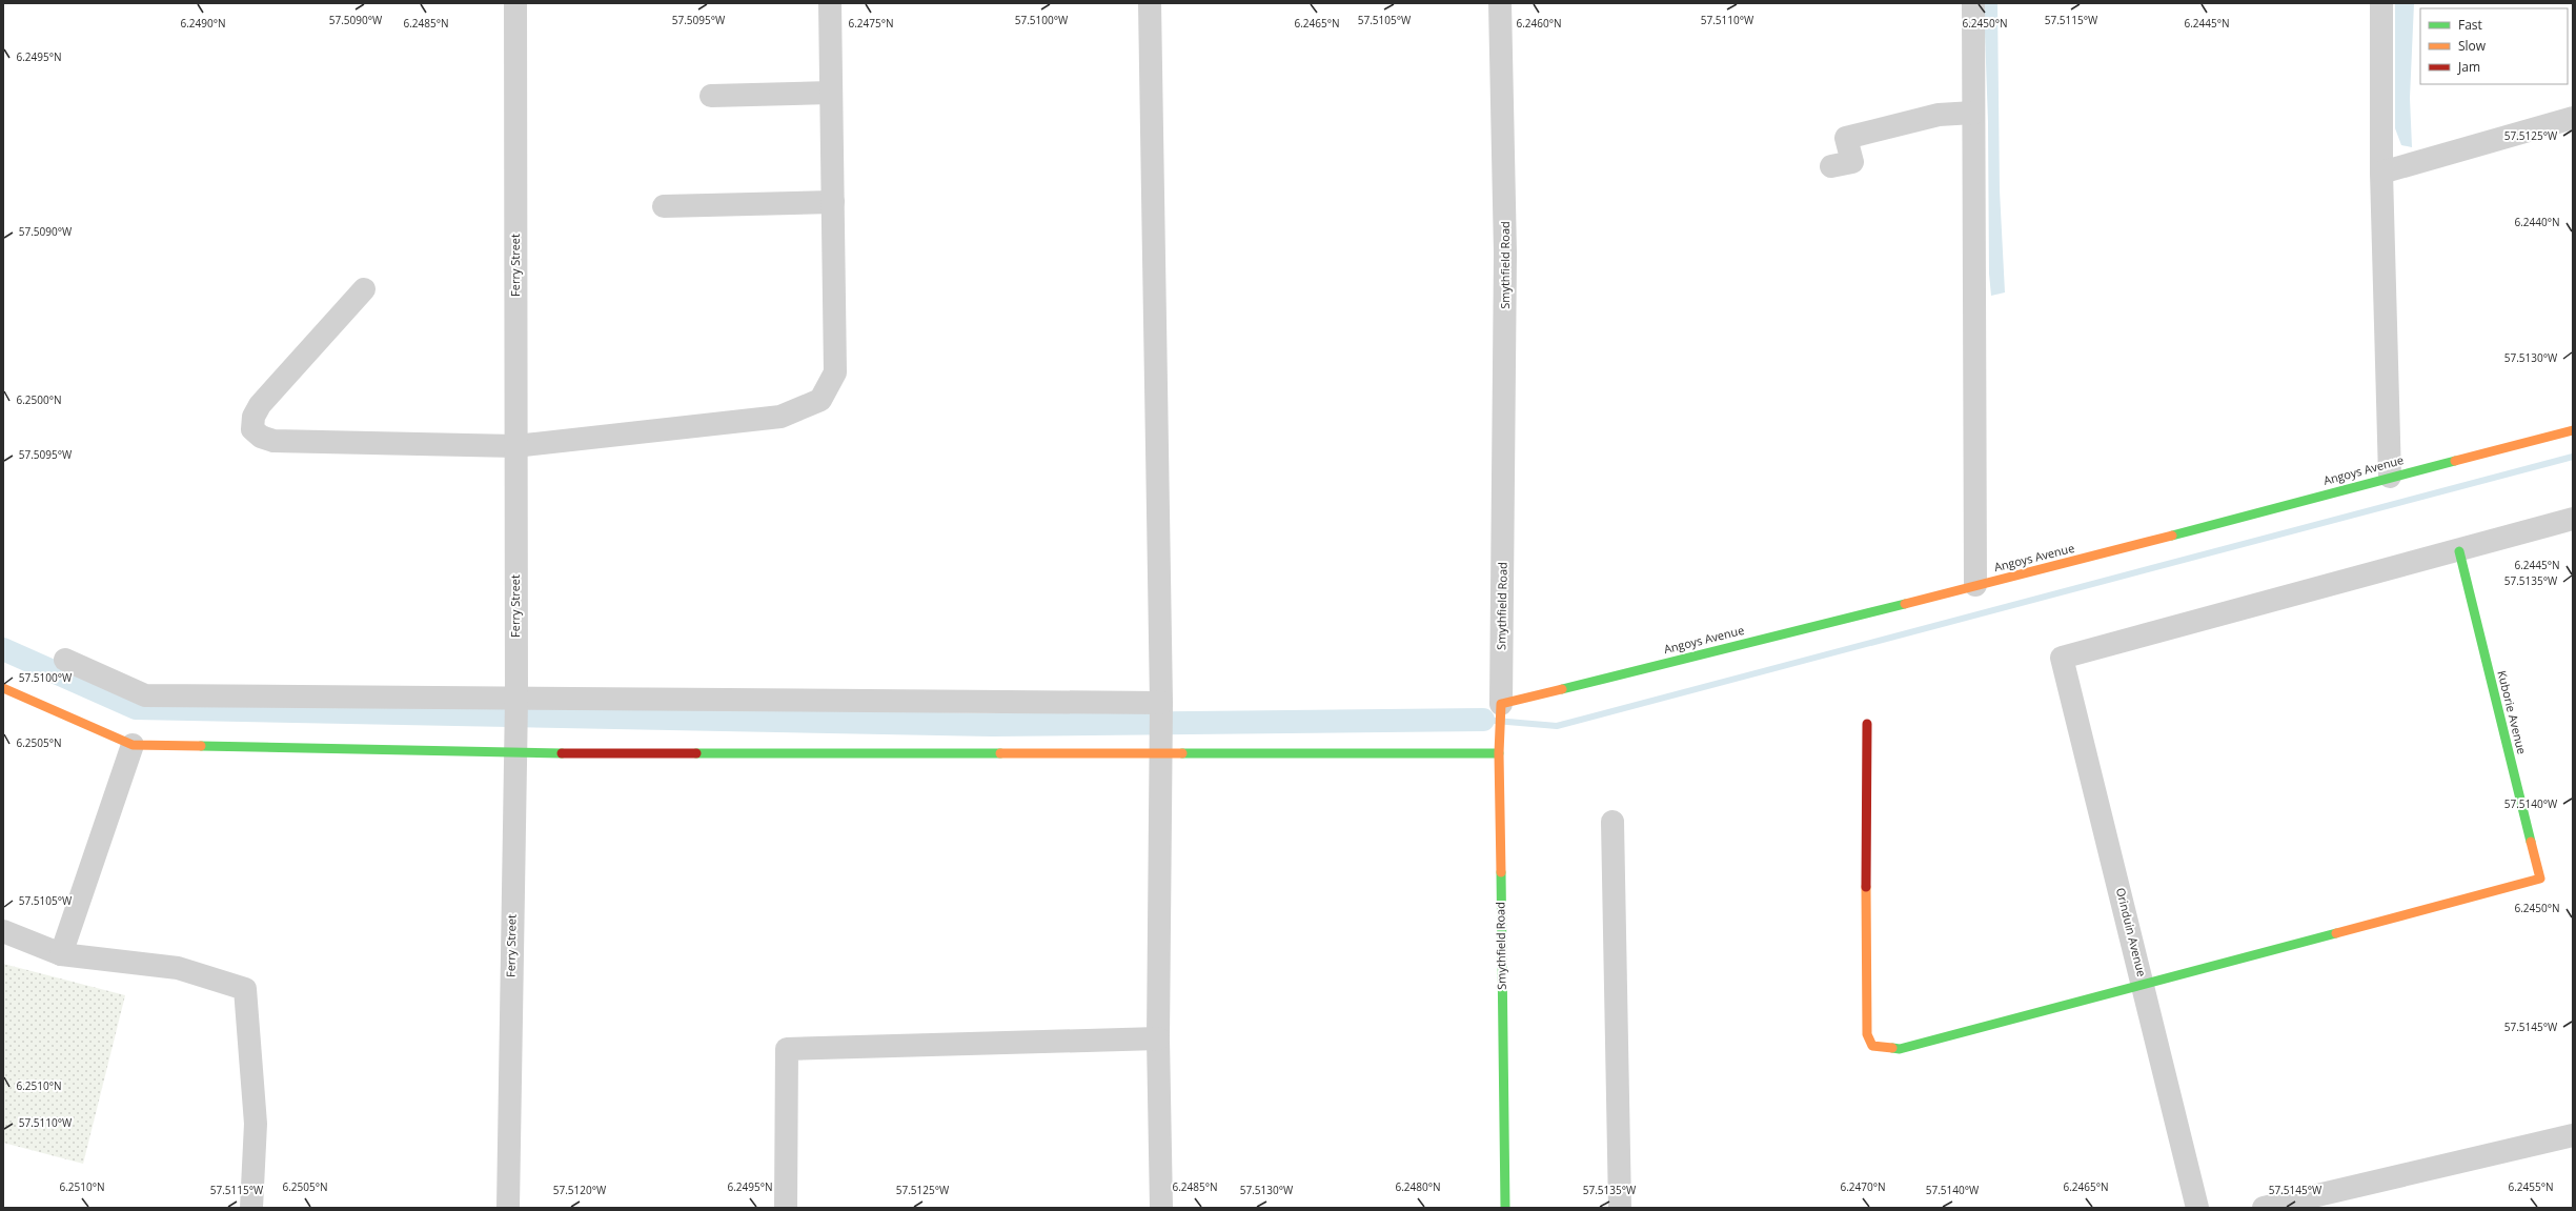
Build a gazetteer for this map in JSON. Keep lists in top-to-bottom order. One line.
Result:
{"streets":{"street":["Ferry Street","Smythfield Road","Angoys Avenue","Kuborie Avenue","Orinduin Avenue"]},"crossings":[["Smythfield Road","Angoys Avenue"],["Kuborie Avenue","Orinduin Avenue"]],"legend":["Fast","Slow","Jam"],"coordinates":["57.5090°W","57.5095°W","57.5100°W","57.5105°W","57.5110°W","57.5115°W","6.2490°N","6.2485°N","6.2475°N","6.2465°N","6.2460°N","6.2450°N","6.2445°N","6.2495°N","57.5125°W","6.2440°N","57.5130°W","6.2500°N","57.5135°W","6.2505°N","57.5140°W","57.5145°W","6.2510°N","6.2480°N","6.2470°N","6.2455°N","57.5120°W"]}
